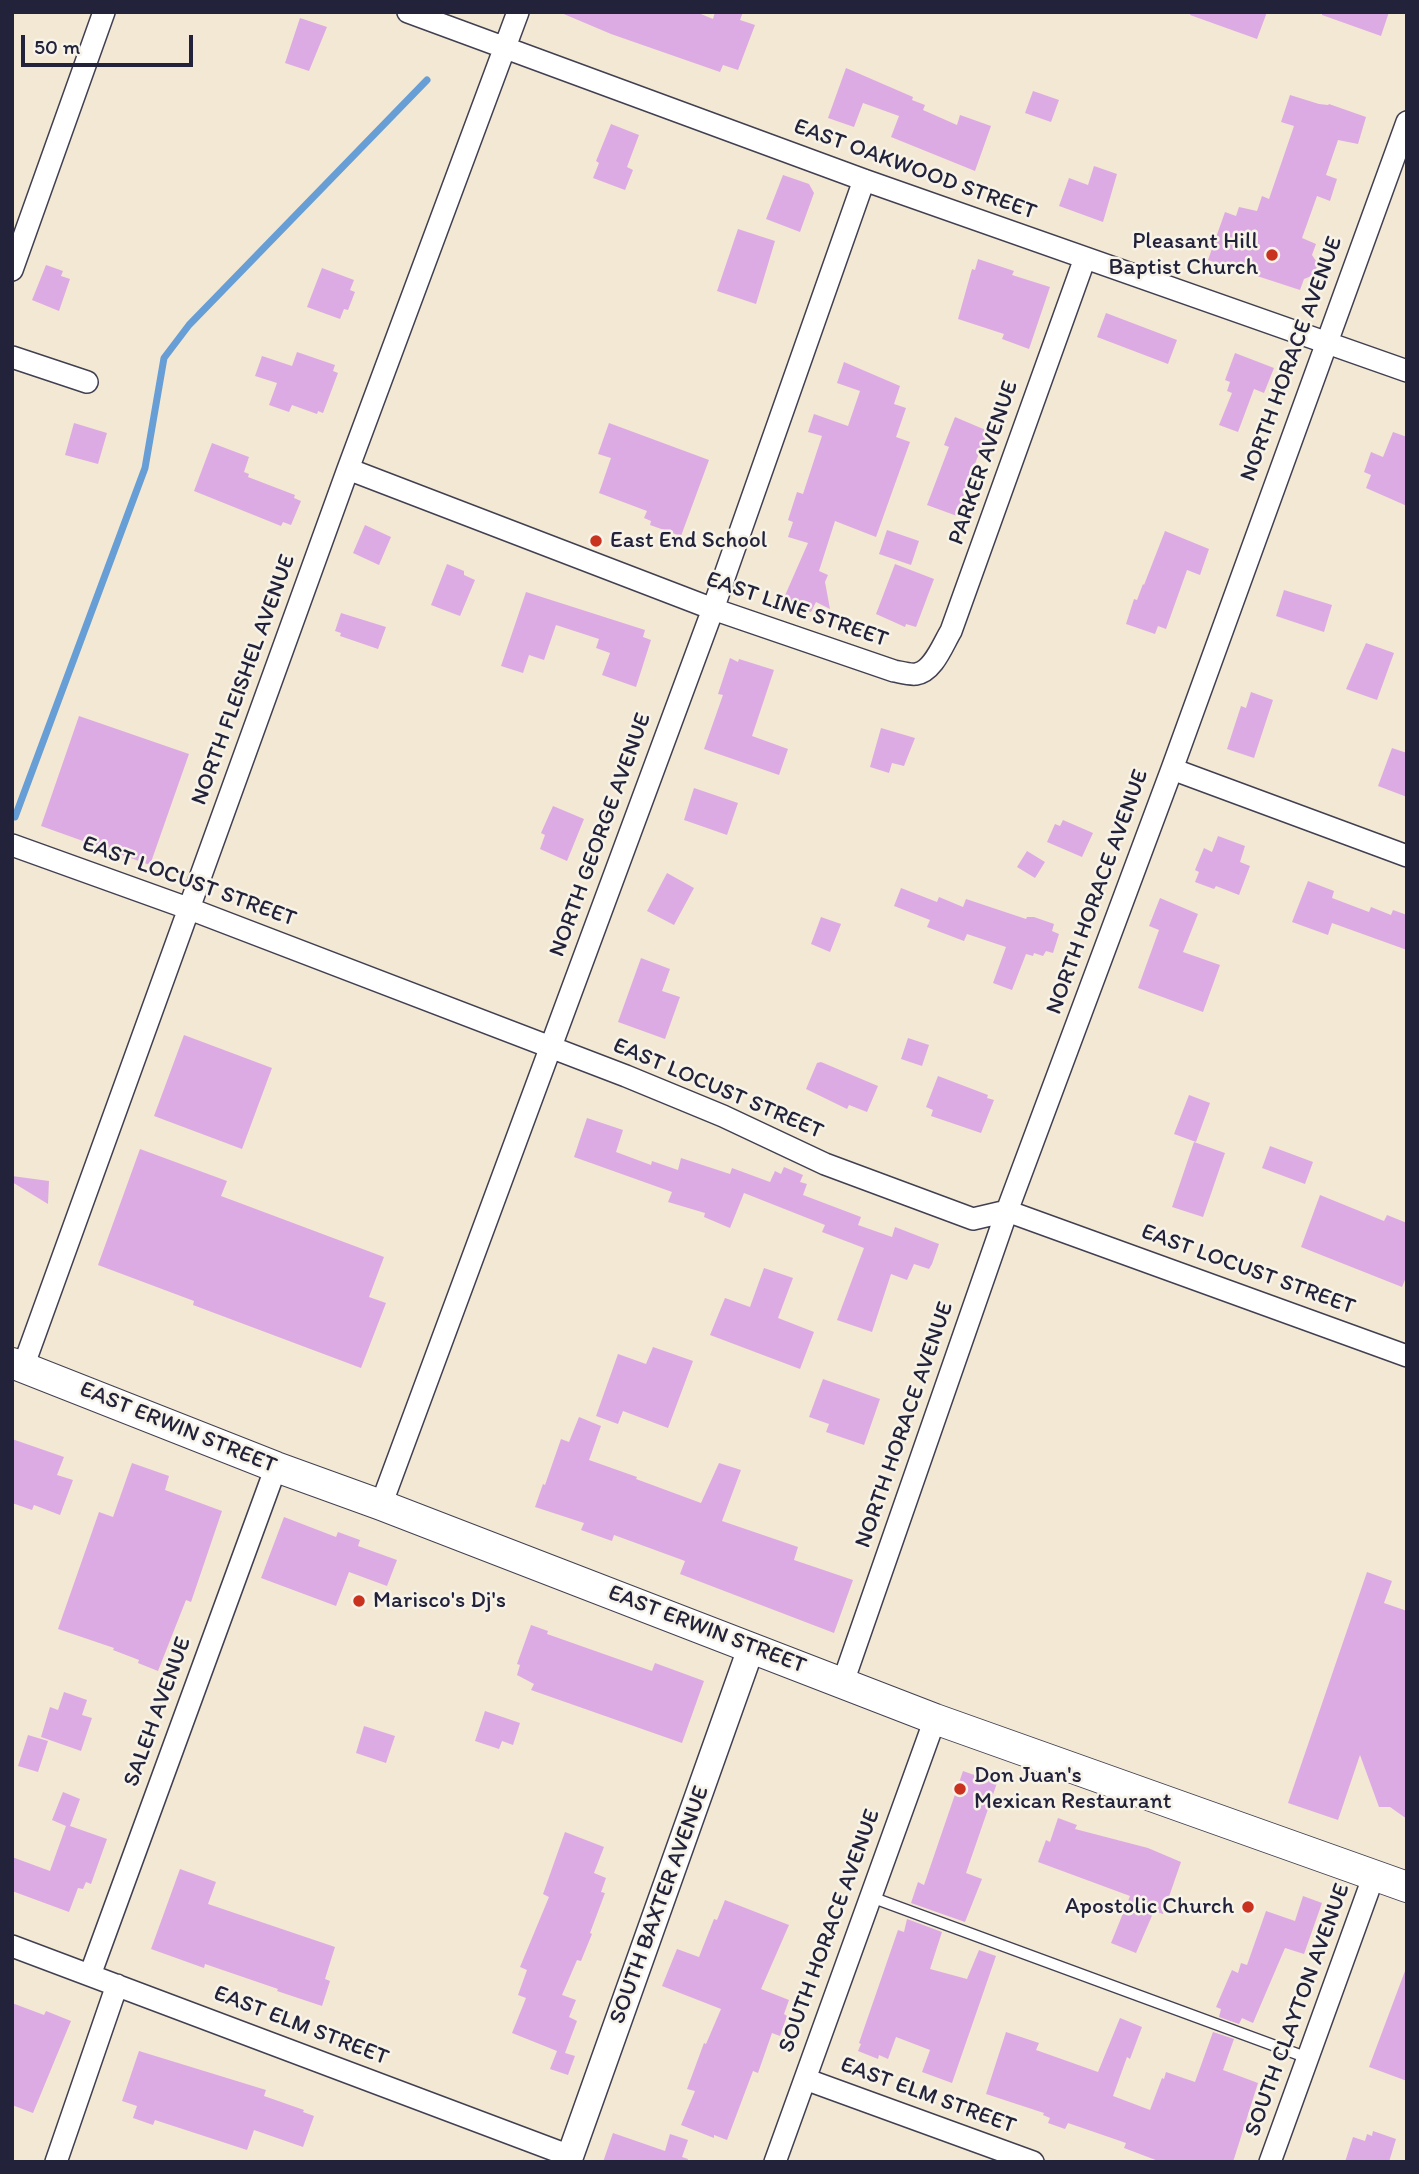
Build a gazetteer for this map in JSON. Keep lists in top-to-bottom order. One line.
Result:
{"streets":{"main road":["EAST ERWIN STREET"],"street":["EAST OAKWOOD STREET","NORTH HORACE AVENUE","PARKER AVENUE","EAST LINE STREET","NORTH FLEISHEL AVENUE","NORTH GEORGE AVENUE","EAST LOCUST STREET","SALEH AVENUE","SOUTH BAXTER AVENUE","SOUTH HORACE AVENUE","SOUTH CLAYTON AVENUE","EAST ELM STREET"]},"crossings":[["EAST OAKWOOD STREET","NORTH HORACE AVENUE"],["EAST OAKWOOD STREET","PARKER AVENUE"],["EAST OAKWOOD STREET","NORTH FLEISHEL AVENUE"],["EAST OAKWOOD STREET","NORTH GEORGE AVENUE"],["NORTH HORACE AVENUE","EAST LOCUST STREET"],["NORTH HORACE AVENUE","EAST ERWIN STREET"],["PARKER AVENUE","EAST LINE STREET"],["EAST LINE STREET","NORTH FLEISHEL AVENUE"],["EAST LINE STREET","NORTH GEORGE AVENUE"],["NORTH FLEISHEL AVENUE","EAST LOCUST STREET"],["NORTH FLEISHEL AVENUE","EAST ERWIN STREET"],["NORTH GEORGE AVENUE","EAST LOCUST STREET"],["NORTH GEORGE AVENUE","EAST ERWIN STREET"],["EAST ERWIN STREET","SALEH AVENUE"],["EAST ERWIN STREET","SOUTH BAXTER AVENUE"],["EAST ERWIN STREET","SOUTH HORACE AVENUE"],["EAST ERWIN STREET","SOUTH CLAYTON AVENUE"],["SALEH AVENUE","EAST ELM STREET"],["SOUTH BAXTER AVENUE","EAST ELM STREET"],["SOUTH HORACE AVENUE","EAST ELM STREET"]],"places":["Pleasant Hill Baptist Church","East End School","Marisco's Dj's","Don Juan's Mexican Restaurant","Apostolic Church"],"scale_bar":"50 m"}
